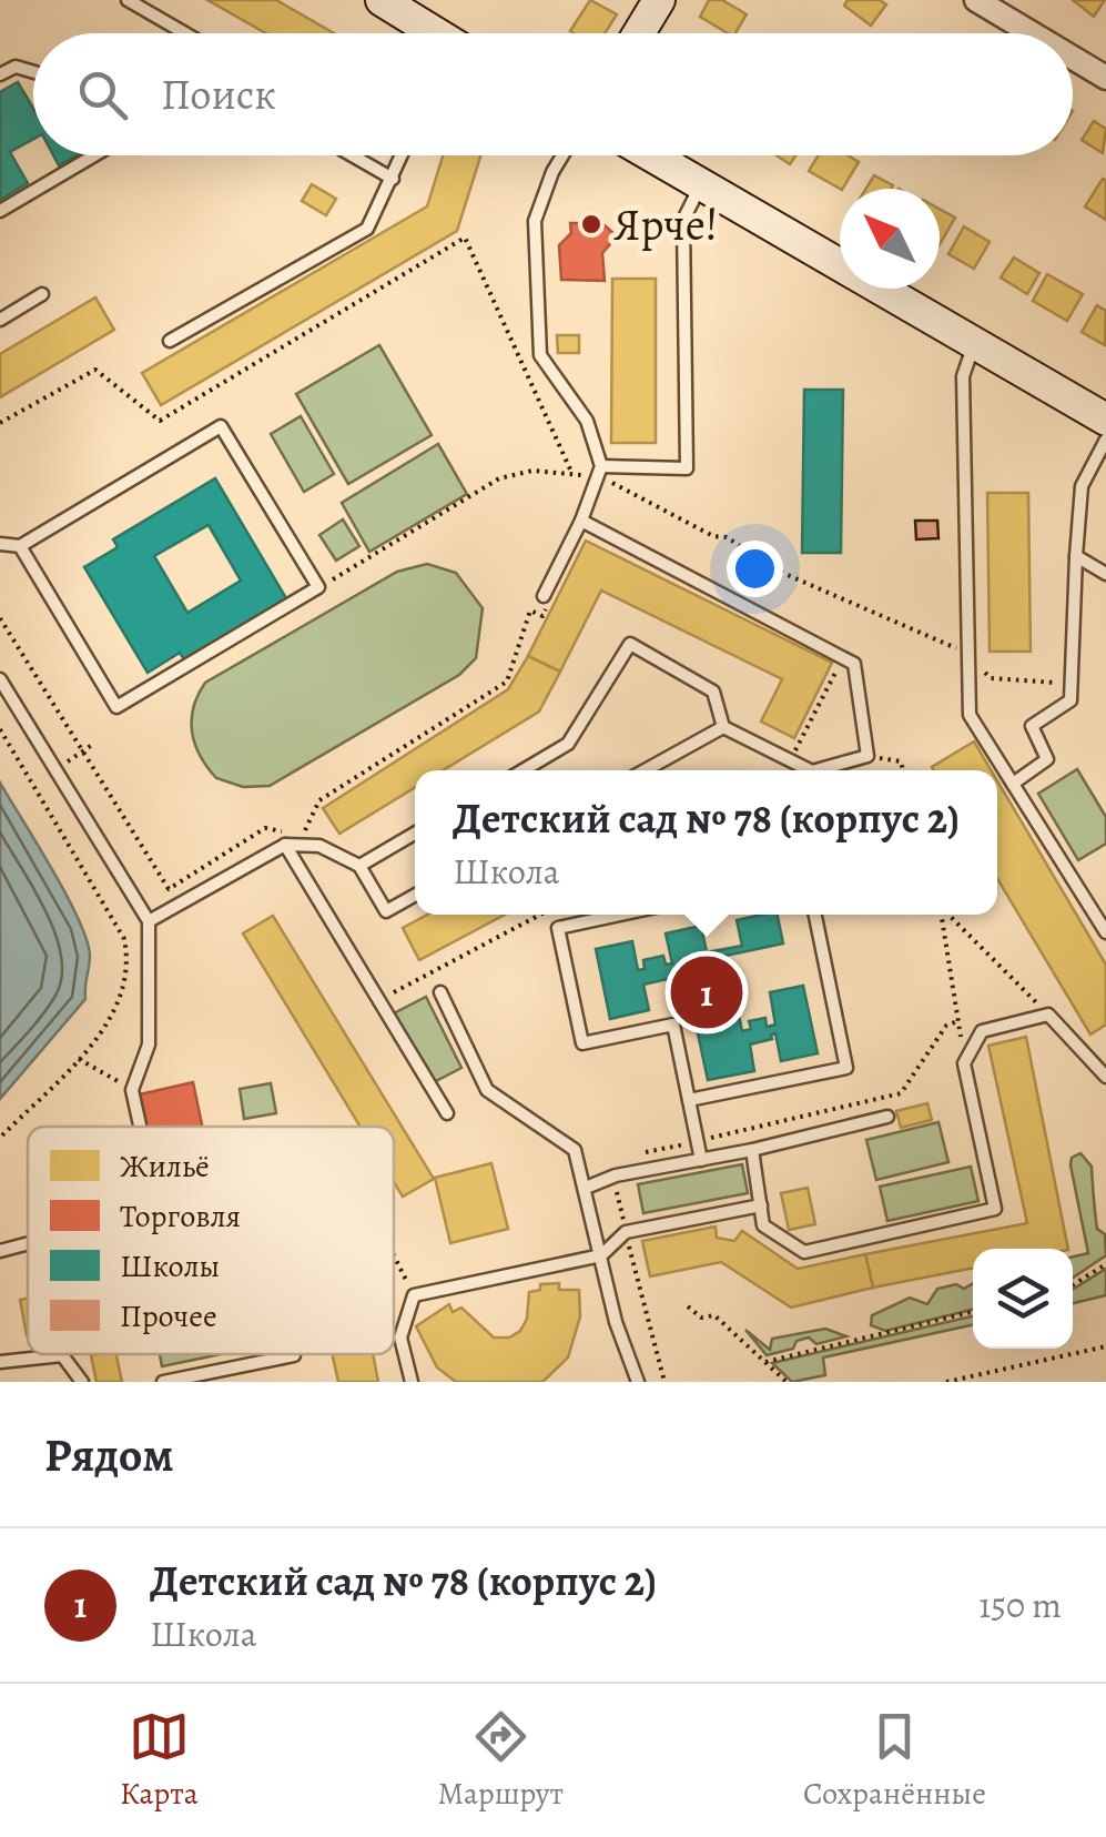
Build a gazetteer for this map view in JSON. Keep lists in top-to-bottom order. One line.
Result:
{"places":["Ярче!"],"legend":["Жильё","Торговля","Школы","Прочее"],"north":"top left","page":{"search":"Поиск","popup":["Детский сад № 78 (корпус 2)","Школа"],"pins":"1","heading":"Рядом","list":[{"mark":"1","name":"Детский сад № 78 (корпус 2)","note":"Школа","value":"150 m"}],"nav":["Карта","Маршрут","Сохранённые"]}}
